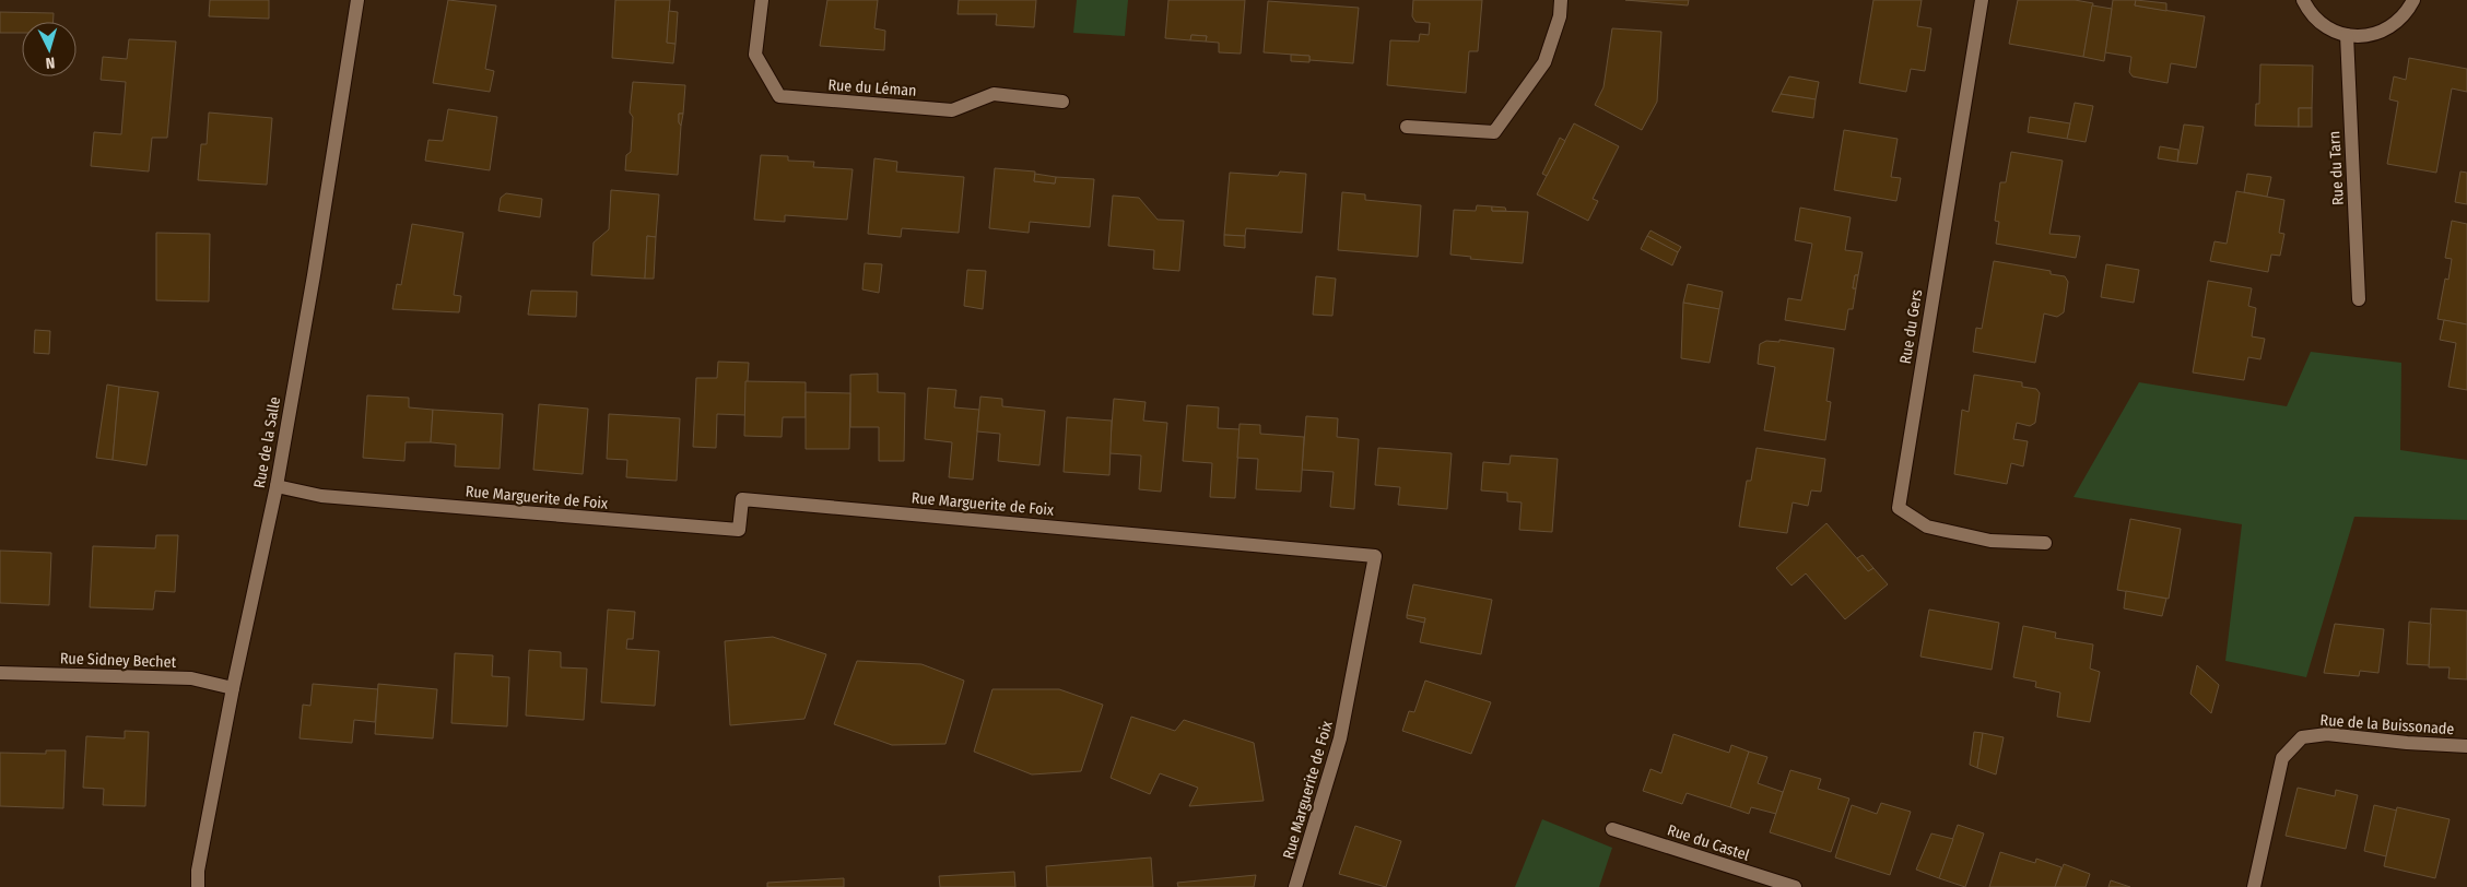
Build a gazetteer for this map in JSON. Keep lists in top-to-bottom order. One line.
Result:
{"streets":{"street":["Rue du Léman","Rue du Tarn","Rue du Gers","Rue de la Salle","Rue Marguerite de Foix","Rue Sidney Bechet","Rue de la Buissonade","Rue du Castel"]},"crossings":[["Rue de la Salle","Rue Marguerite de Foix"],["Rue de la Salle","Rue Sidney Bechet"]],"north":"bottom"}
